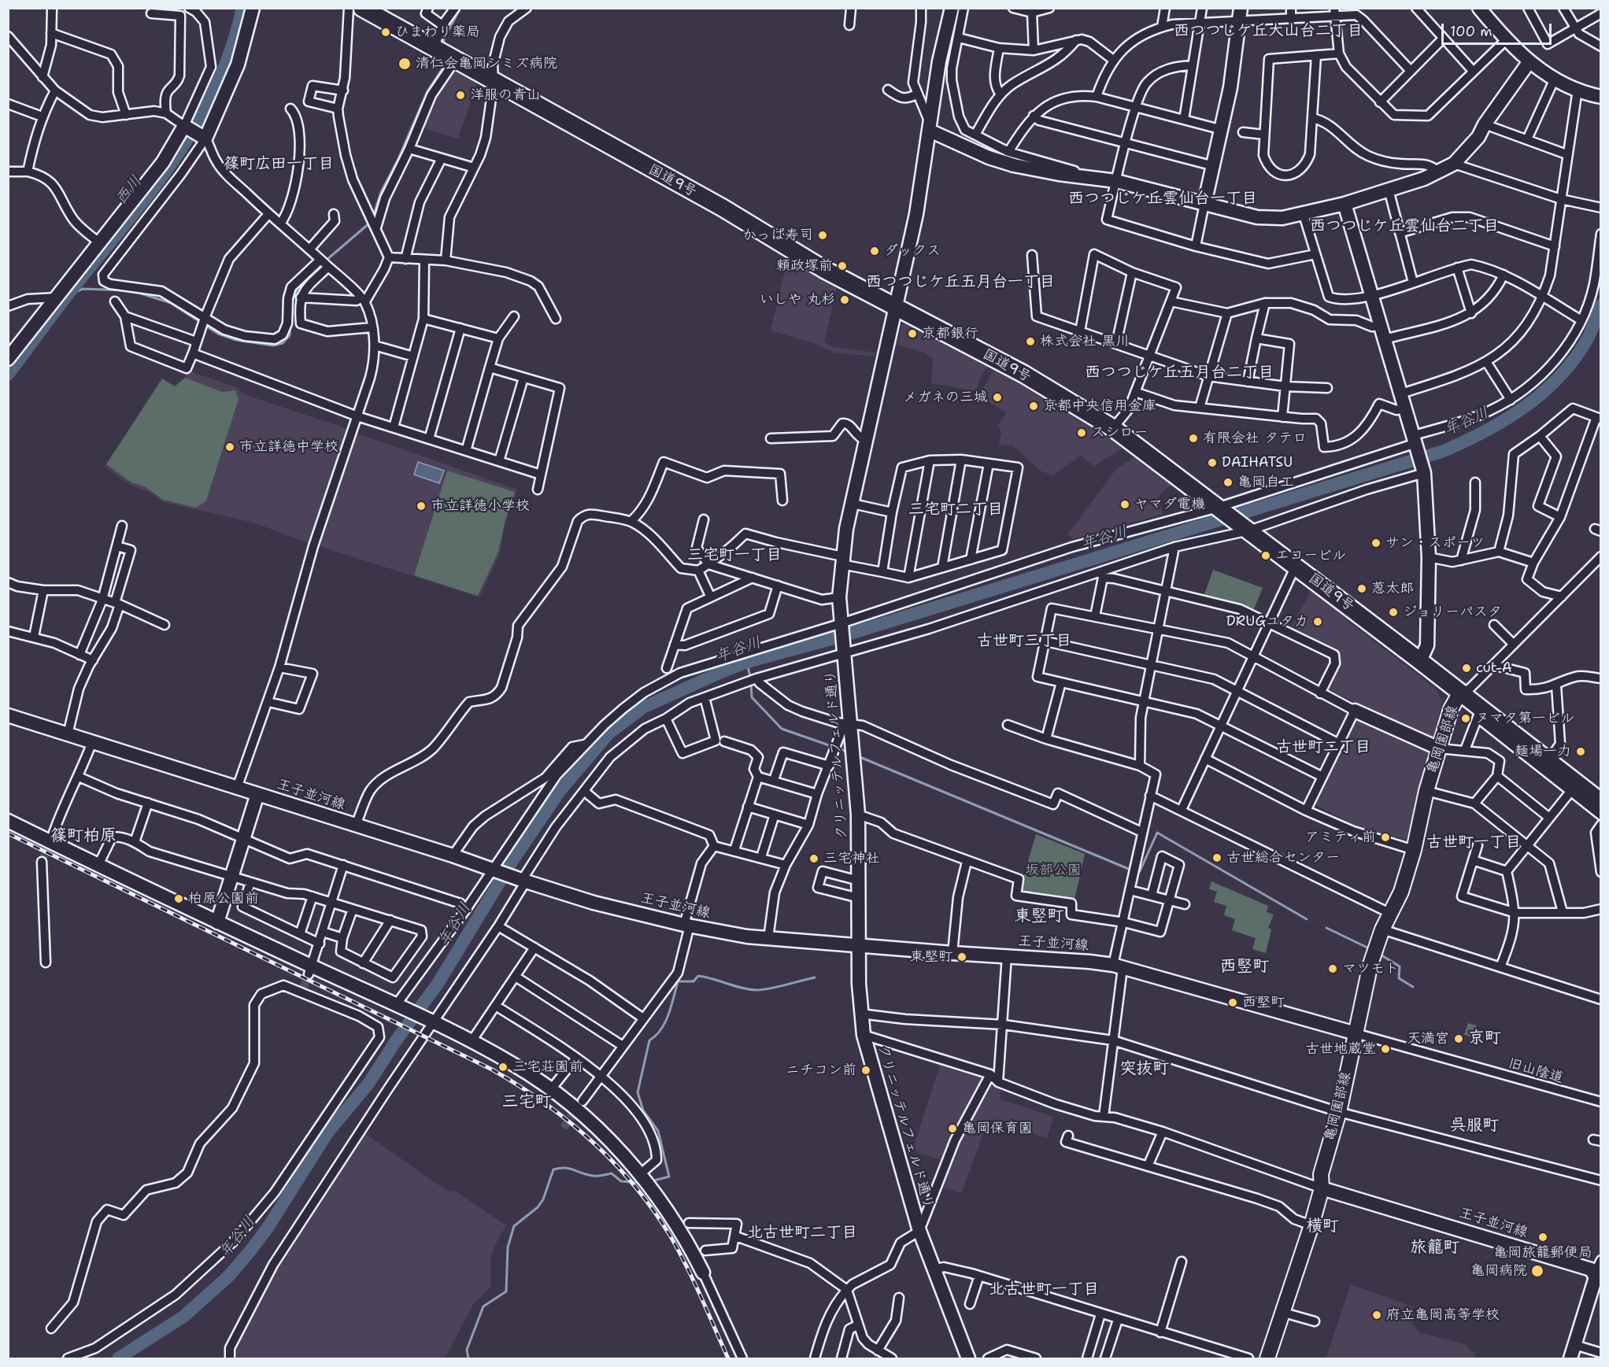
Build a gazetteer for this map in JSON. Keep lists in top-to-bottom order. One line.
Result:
{"streets":{"highway":["国道9号"],"main road":["亀岡園部線"],"street":["クリニッテルフェルド通り","王子並河線","旧山陰道"]},"crossings":[["国道9号","亀岡園部線"],["国道9号","クリニッテルフェルド通り"],["亀岡園部線","王子並河線"],["亀岡園部線","旧山陰道"],["クリニッテルフェルド通り","王子並河線"],["王子並河線","旧山陰道"]],"districts":["西つつじケ丘大山台二丁目","篠町広田一丁目","西つつじケ丘雲仙台一丁目","西つつじケ丘雲仙台二丁目","西つつじケ丘五月台一丁目","西つつじケ丘五月台二丁目","三宅町二丁目","三宅町一丁目","古世町三丁目","古世町二丁目","篠町柏原","古世町一丁目","東竪町","西竪町","京町","突抜町","三宅町","呉服町","横町","北古世町二丁目","旅籠町","北古世町一丁目"],"water":["西川","年谷川"],"parks":["坂部公園"],"places":["ひまわり薬局","清仁会亀岡シミズ病院","洋服の青山","かっぱ寿司","ダックス","頼政塚前","いしや 丸杉","京都銀行","株式会社 黒川","メガネの三城","京都中央信用金庫","スシロー","有限会社 タテロ","市立詳徳中学校","DAIHATSU","亀岡自工","ヤマダ電機","市立詳徳小学校","サン・スポーツ","エコービル","荵太郎","ジョリーパスタ","DRUGユタカ","cut-A","ヌマタ第一ビル","麺場一力","アミティ前","古世総合センター","三宅神社","柏原公園前","東堅町","マツモト","西堅町","天満宮","古世地蔵堂","三宅荘園前","ニチコン前","亀岡保育園","亀岡旅籠郵便局","亀岡病院","府立亀岡高等学校"],"scale_bar":"100 m"}
